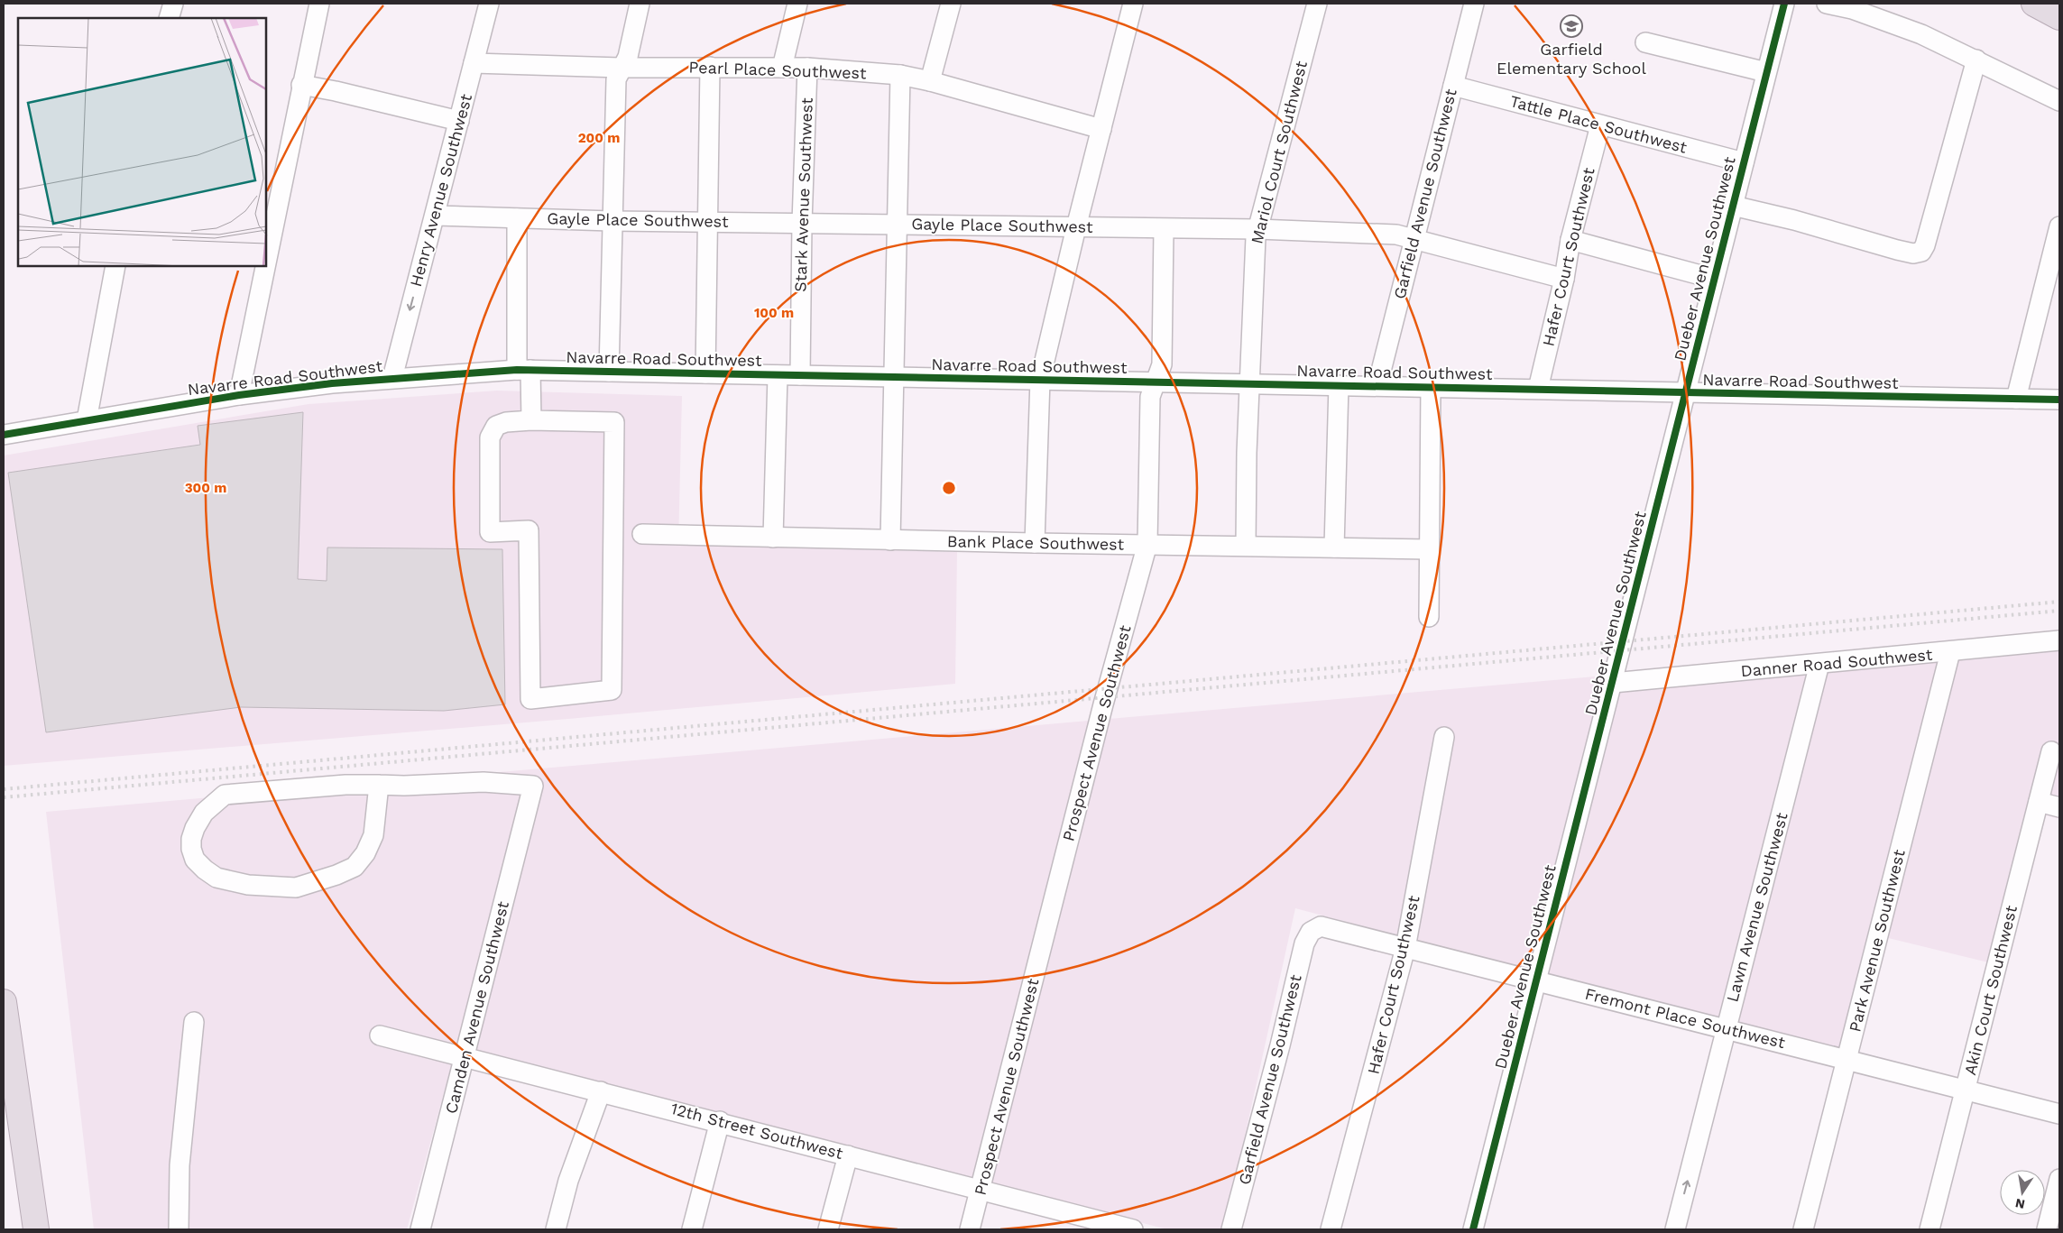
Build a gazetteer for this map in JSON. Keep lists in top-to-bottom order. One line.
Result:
{"streets":{"street":["Pearl Place Southwest","Tattle Place Southwest","Mariol Court Southwest","Henry Avenue Southwest","Garfield Avenue Southwest","Stark Avenue Southwest","Gayle Place Southwest","Hafer Court Southwest","Dueber Avenue Southwest","Navarre Road Southwest","Bank Place Southwest","Danner Road Southwest","Prospect Avenue Southwest","Lawn Avenue Southwest","Park Avenue Southwest","Akin Court Southwest","Camden Avenue Southwest","Fremont Place Southwest","12th Street Southwest"]},"crossings":[["Pearl Place Southwest","Henry Avenue Southwest"],["Pearl Place Southwest","Stark Avenue Southwest"],["Tattle Place Southwest","Garfield Avenue Southwest"],["Tattle Place Southwest","Hafer Court Southwest"],["Tattle Place Southwest","Dueber Avenue Southwest"],["Mariol Court Southwest","Gayle Place Southwest"],["Mariol Court Southwest","Navarre Road Southwest"],["Mariol Court Southwest","Bank Place Southwest"],["Henry Avenue Southwest","Gayle Place Southwest"],["Henry Avenue Southwest","Navarre Road Southwest"],["Garfield Avenue Southwest","Gayle Place Southwest"],["Garfield Avenue Southwest","Navarre Road Southwest"],["Garfield Avenue Southwest","Fremont Place Southwest"],["Stark Avenue Southwest","Gayle Place Southwest"],["Stark Avenue Southwest","Navarre Road Southwest"],["Gayle Place Southwest","Hafer Court Southwest"],["Gayle Place Southwest","Prospect Avenue Southwest"],["Hafer Court Southwest","Navarre Road Southwest"],["Hafer Court Southwest","Fremont Place Southwest"],["Dueber Avenue Southwest","Navarre Road Southwest"],["Dueber Avenue Southwest","Danner Road Southwest"],["Dueber Avenue Southwest","Fremont Place Southwest"],["Navarre Road Southwest","Prospect Avenue Southwest"],["Bank Place Southwest","Prospect Avenue Southwest"],["Danner Road Southwest","Lawn Avenue Southwest"],["Danner Road Southwest","Park Avenue Southwest"],["Prospect Avenue Southwest","12th Street Southwest"],["Lawn Avenue Southwest","Fremont Place Southwest"],["Park Avenue Southwest","Fremont Place Southwest"],["Akin Court Southwest","Fremont Place Southwest"],["Camden Avenue Southwest","12th Street Southwest"]],"one_way":["Lawn Avenue Southwest"],"places":{"school or university":["Garfield Elementary School"]},"north":"bottom","rings":["200 m","100 m","300 m"]}
